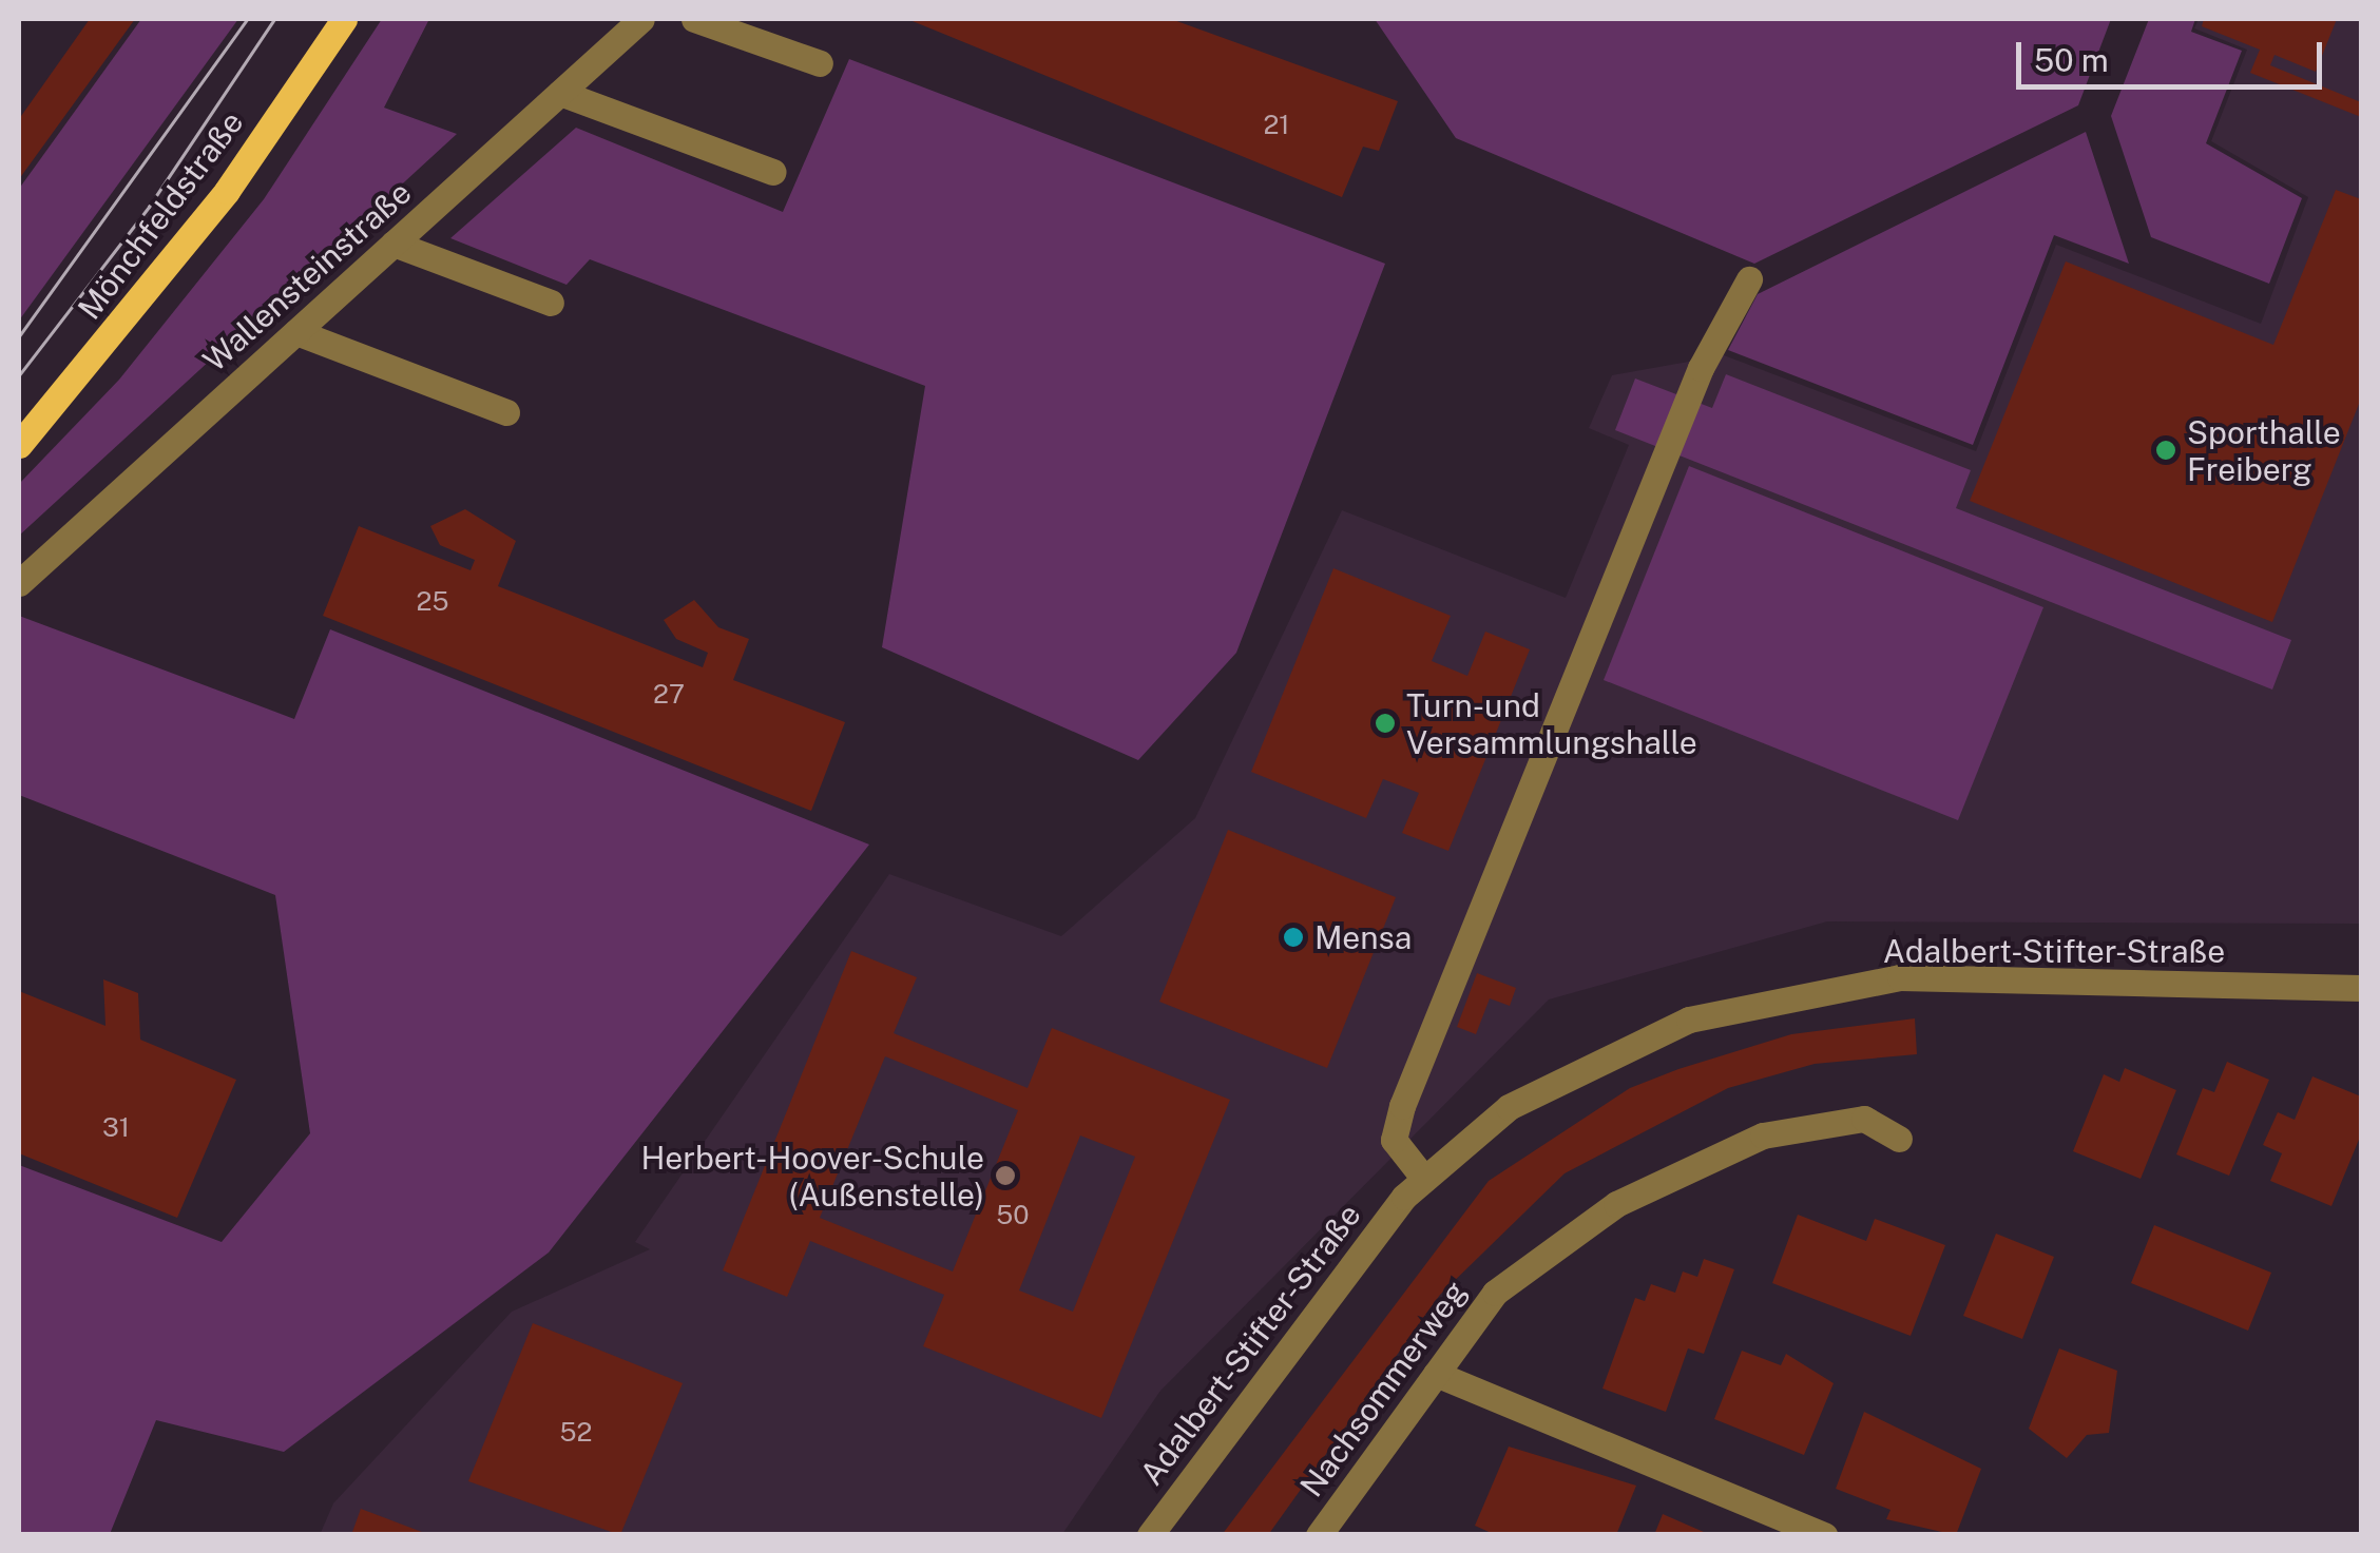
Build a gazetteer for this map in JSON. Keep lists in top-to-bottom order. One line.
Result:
{"streets":{"main road":["Mönchfeldstraße"],"street":["Wallensteinstraße","Adalbert-Stifter-Straße","Nachsommerweg"]},"places":["Sporthalle Freiberg","Turn-und Versammlungshalle","Mensa","Herbert-Hoover-Schule (Außenstelle)"],"house_numbers":["21","25","27","31","50","52"],"scale_bar":"50 m"}
